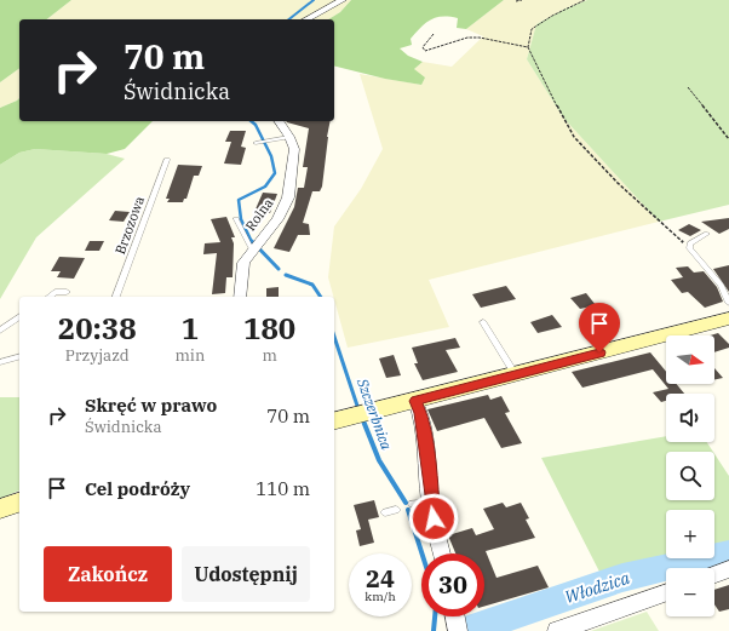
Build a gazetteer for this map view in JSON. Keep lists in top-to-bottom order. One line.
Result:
{"streets":{"street":["Rolna"],"lane":["Brzozowa"]},"water":["Szczerbnica","Włodzica"],"north":"right","page":{"turn":["70 m","Świdnicka"],"eta":["20:38","Przyjazd","1","min","180","m"],"map_buttons":["+","−"],"list":[{"name":"Skręć w prawo","note":"Świdnicka","value":"70 m"},{"name":"Cel podróży","value":"110 m"}],"buttons":["Zakończ","Udostępnij"],"speed":"24 km/h","limit":"30"}}
